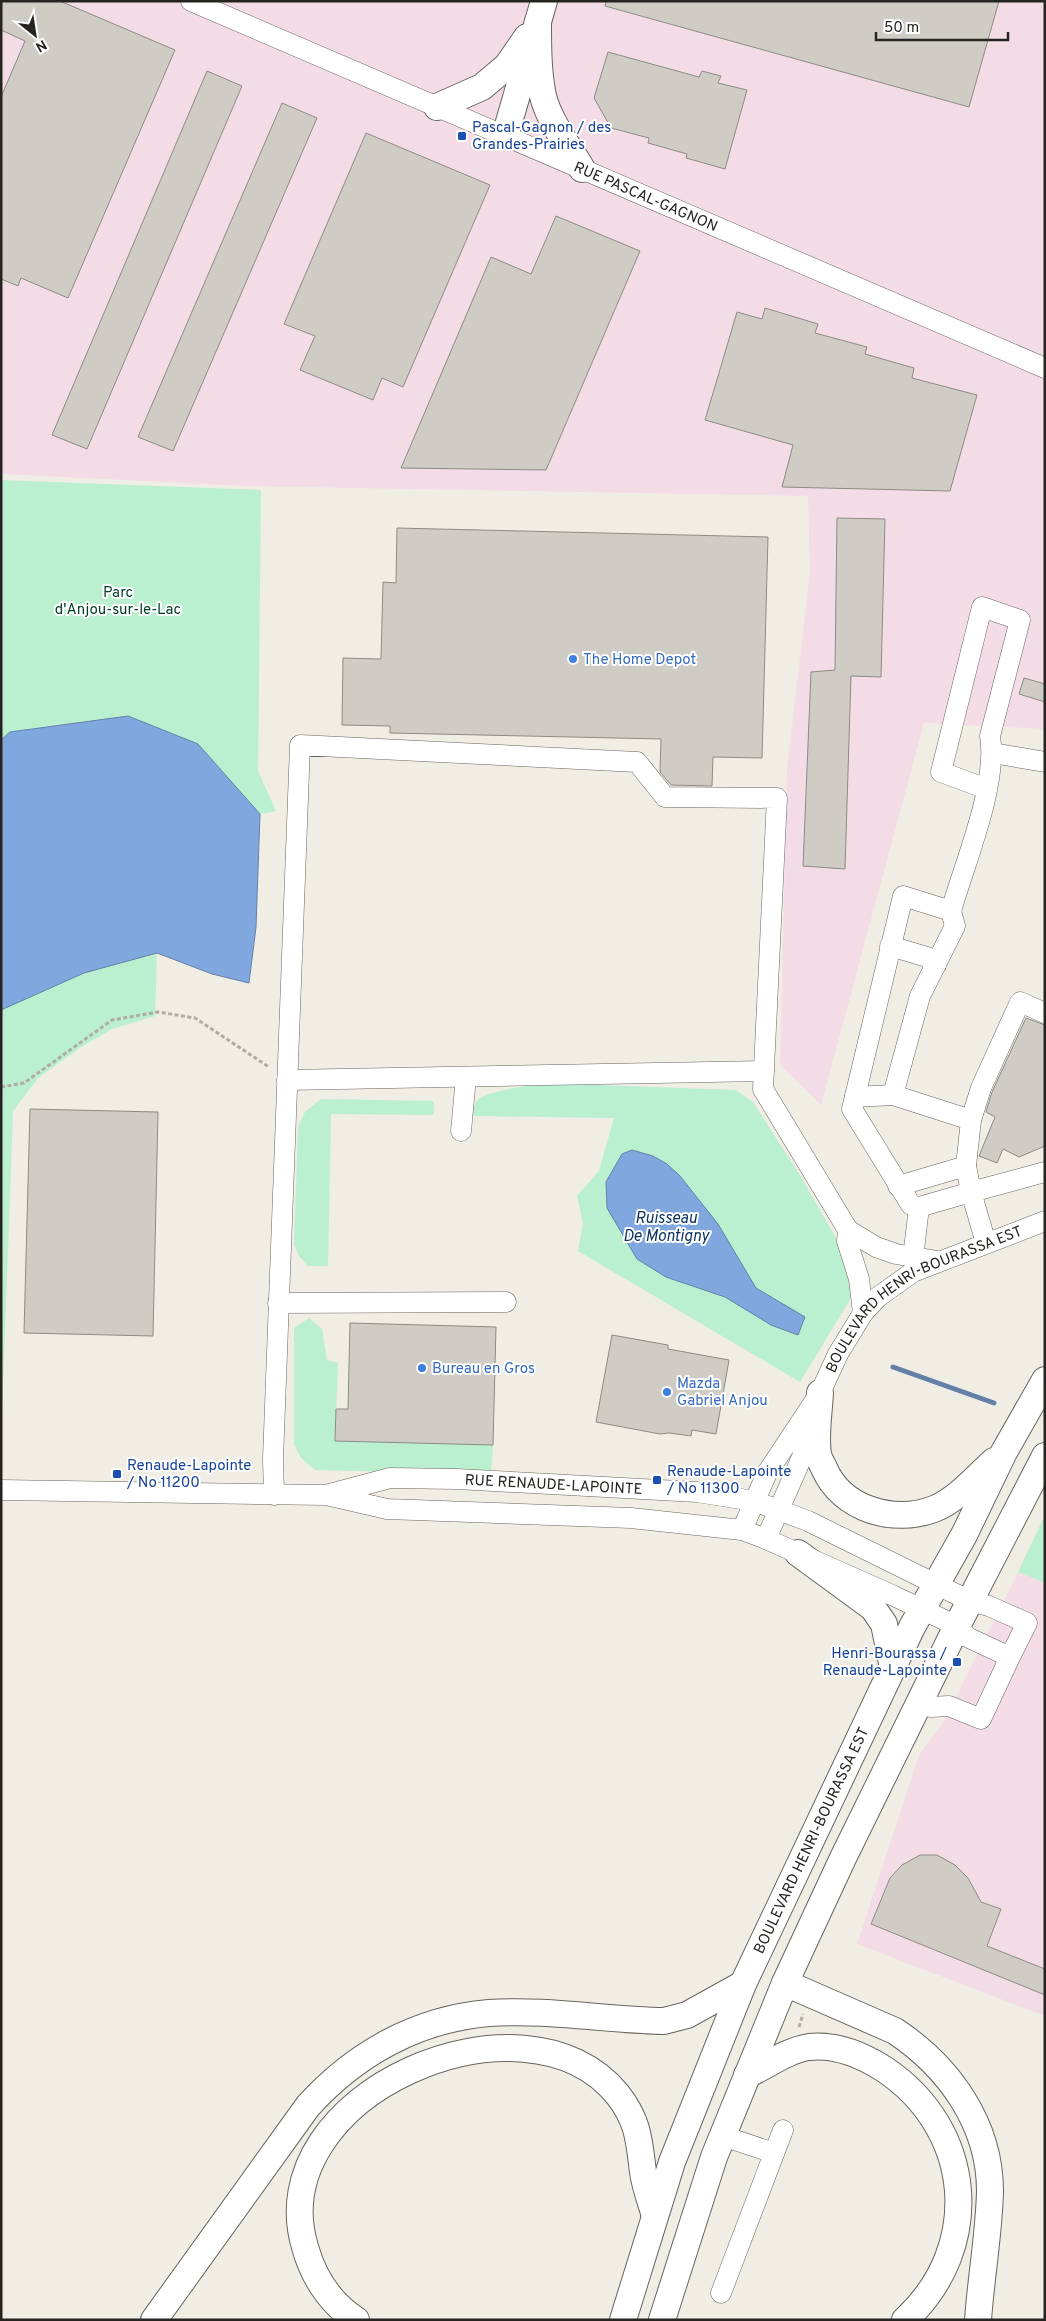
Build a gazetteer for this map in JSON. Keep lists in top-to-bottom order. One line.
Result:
{"streets":{"main road":["BOULEVARD HENRI-BOURASSA EST"],"street":["RUE PASCAL-GAGNON","RUE RENAUDE-LAPOINTE"]},"crossings":[["BOULEVARD HENRI-BOURASSA EST","RUE RENAUDE-LAPOINTE"]],"water":["Ruisseau De Montigny"],"parks":["Parc d'Anjou-sur-le-Lac"],"places":{"transit":["Pascal-Gagnon / des Grandes-Prairies","Renaude-Lapointe / No 11200","Renaude-Lapointe / No 11300","Henri-Bourassa / Renaude-Lapointe"],"other":["The Home Depot","Bureau en Gros","Mazda Gabriel Anjou"]},"scale_bar":"50 m","north":"bottom right"}
